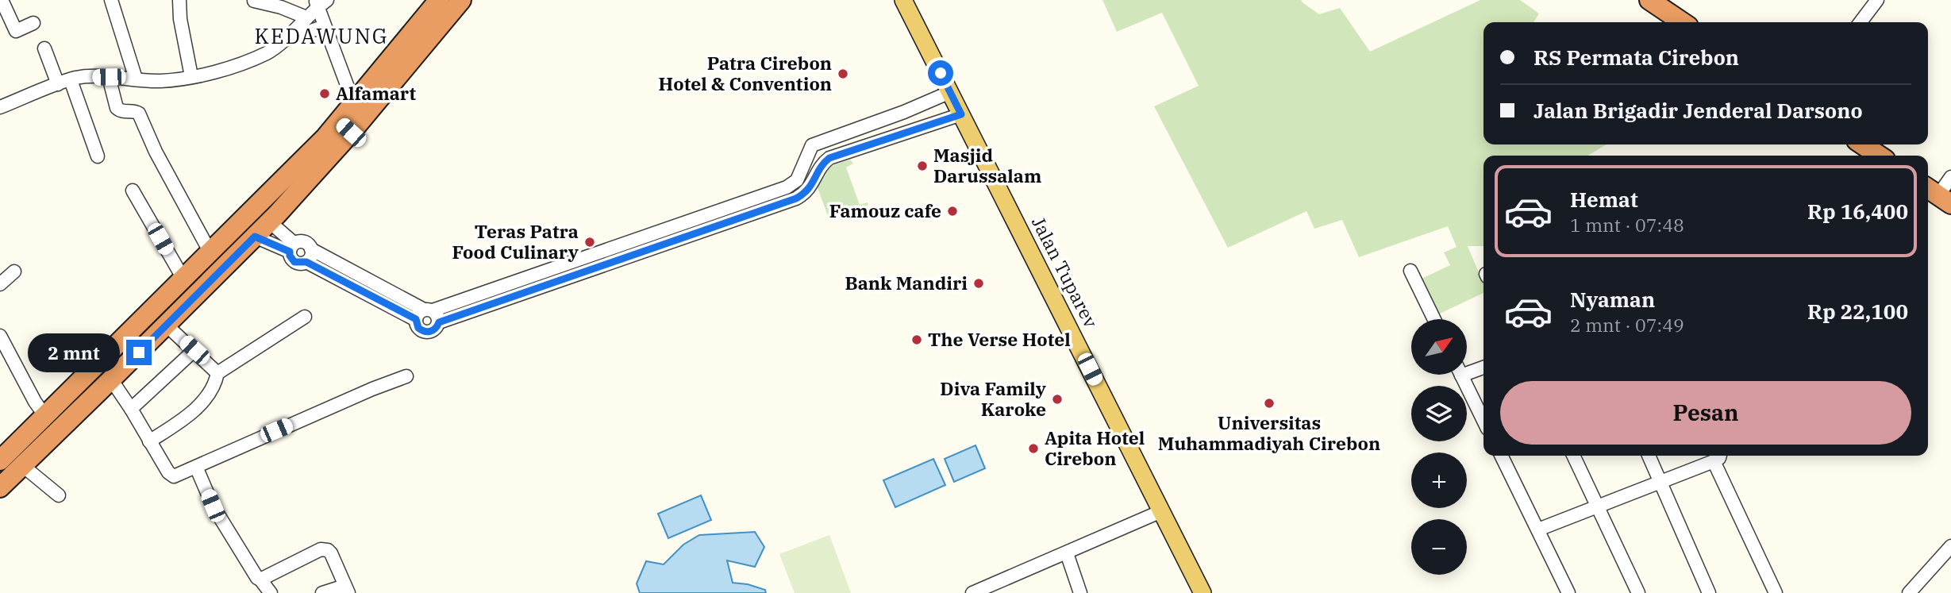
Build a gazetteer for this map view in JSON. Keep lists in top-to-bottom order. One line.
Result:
{"streets":{"main road":["Jalan Tuparev"]},"districts":["KEDAWUNG"],"places":["Patra Cirebon Hotel & Convention","Alfamart","Masjid Darussalam","Famouz cafe","Teras Patra Food Culinary","Bank Mandiri","The Verse Hotel","Diva Family Karoke","Universitas Muhammadiyah Cirebon","Apita Hotel Cirebon"],"north":"top right","page":{"banner":["RS Permata Cirebon","Jalan Brigadir Jenderal Darsono"],"list":[{"name":"Hemat","note":"1 mnt · 07:48","value":"Rp 16,400"},{"name":"Nyaman","note":"2 mnt · 07:49","value":"Rp 22,100"}],"map_buttons":["+","−"],"bubble":"2 mnt","buttons":"Pesan"}}
